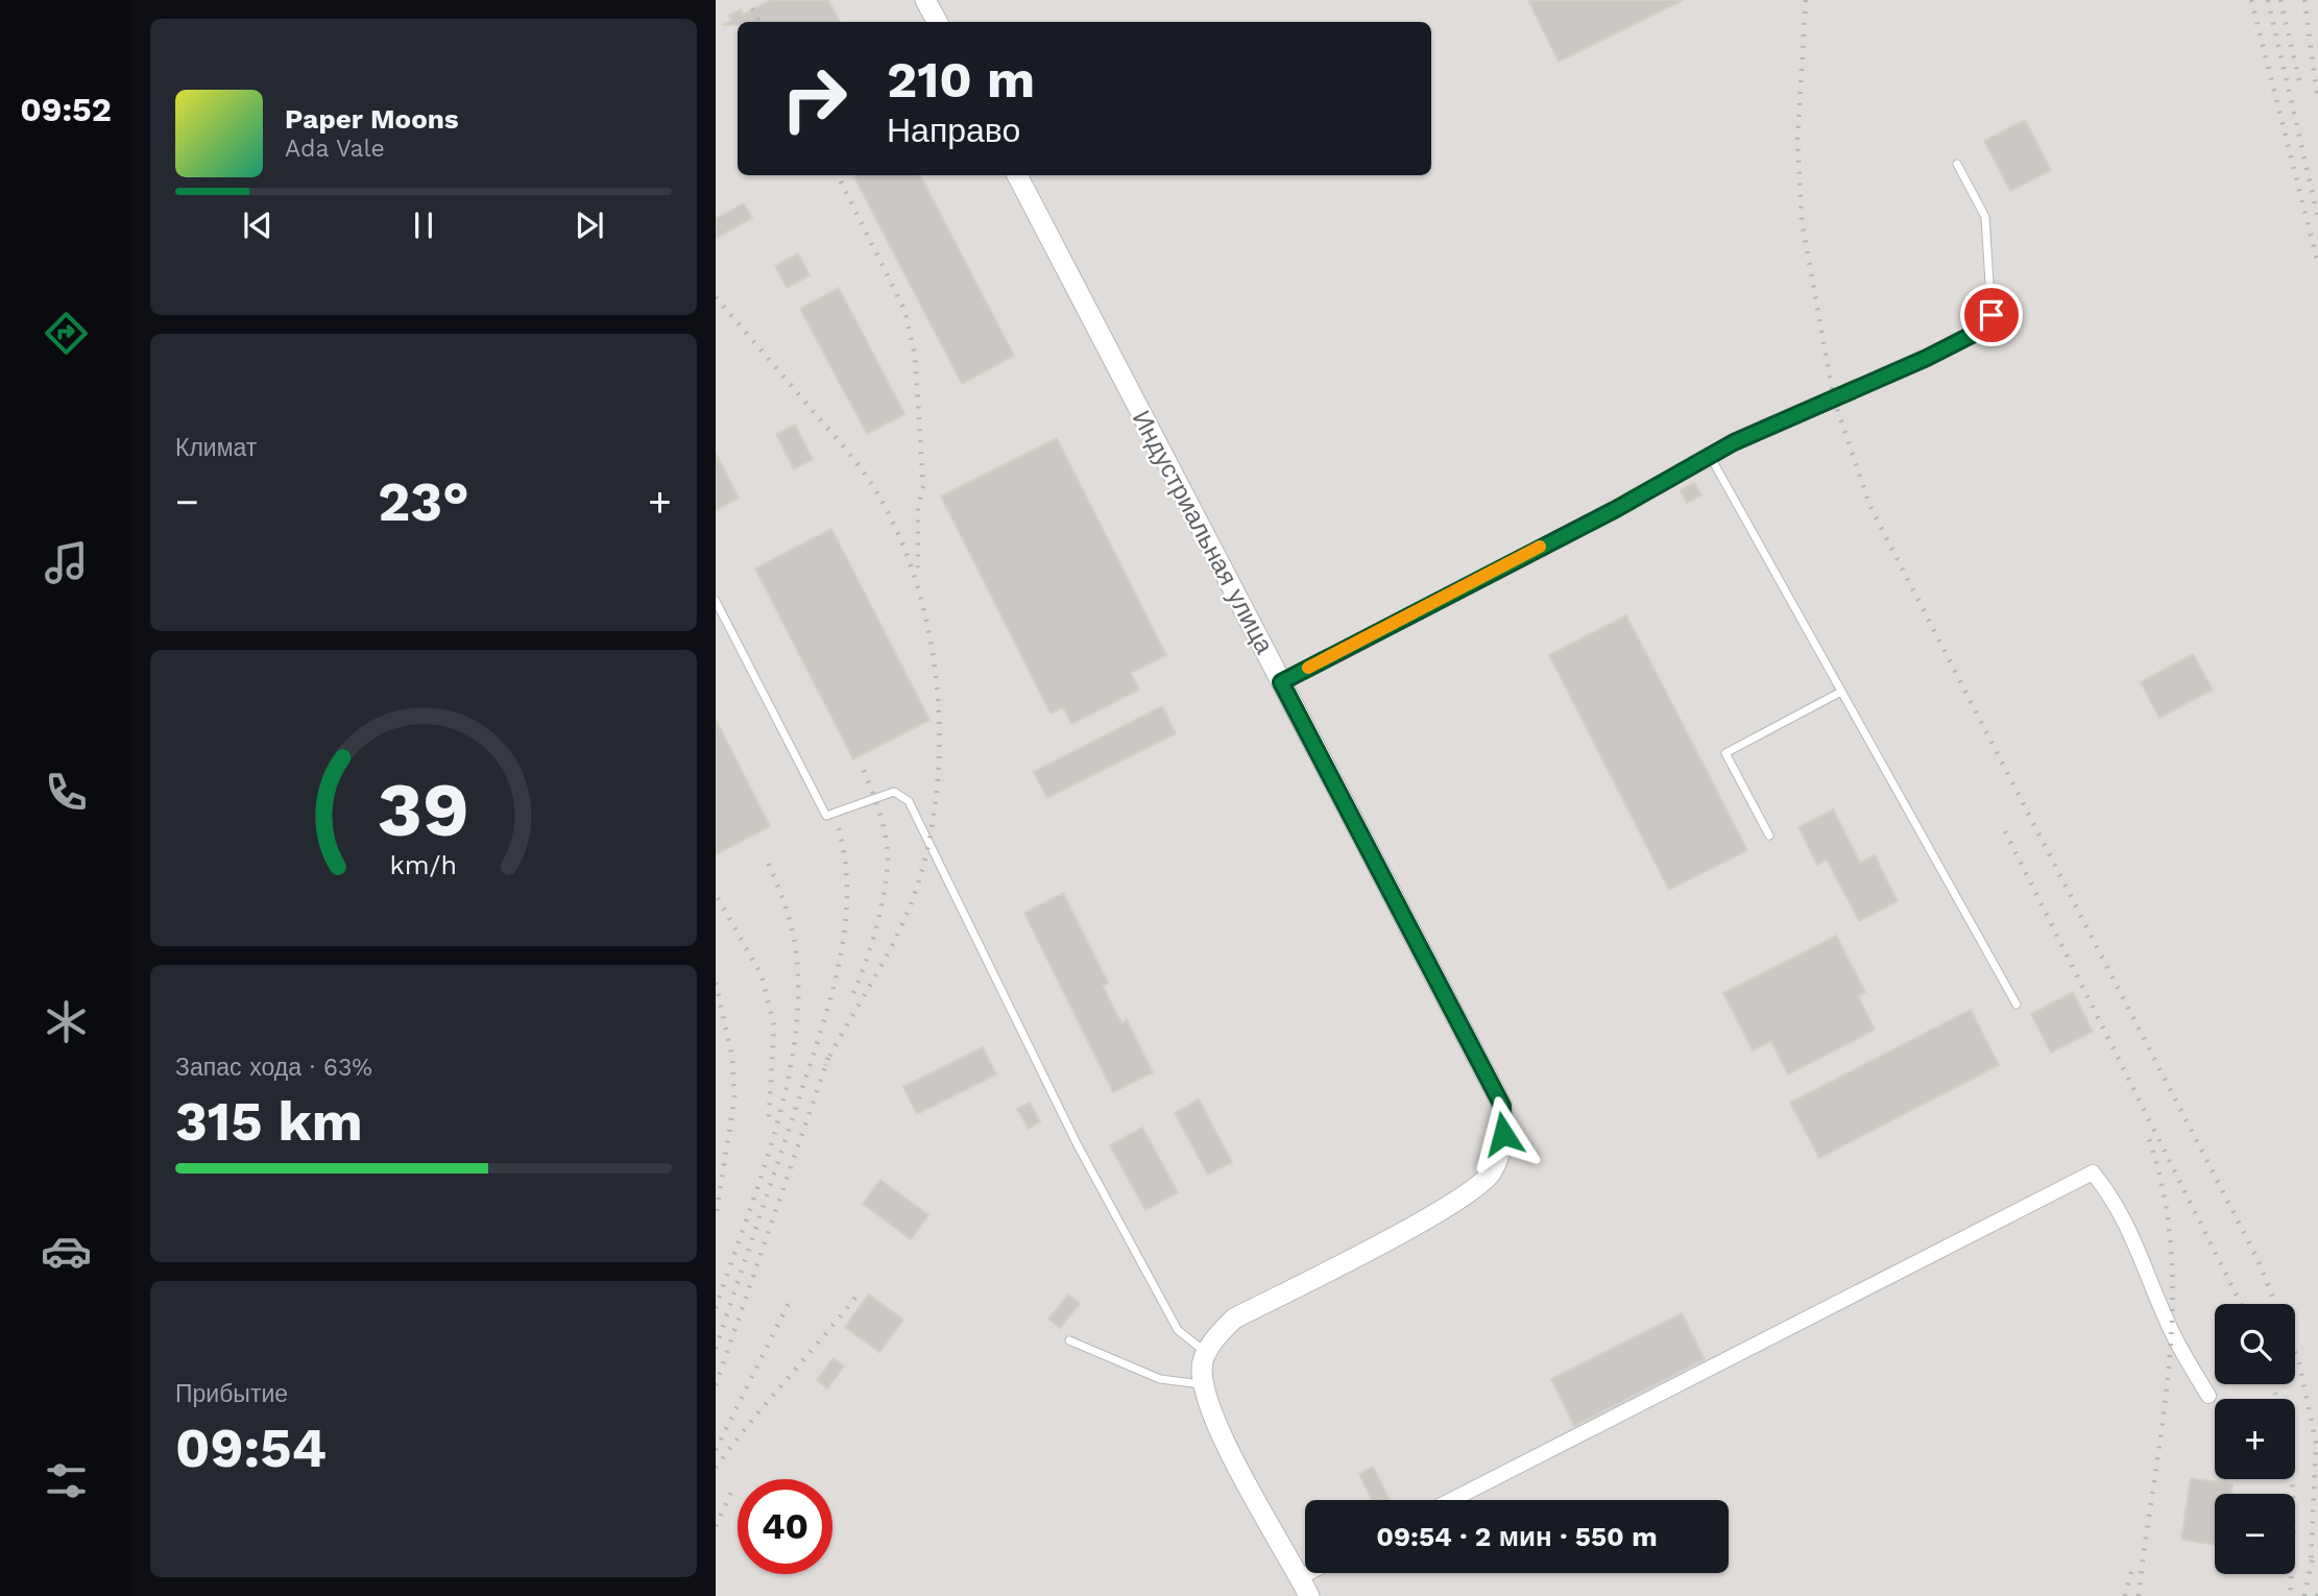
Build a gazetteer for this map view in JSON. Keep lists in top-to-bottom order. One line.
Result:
{"streets":{"street":["Индустриальная улица"]},"page":{"tabs":"09:52","turn":["210 m","Направо"],"song":["Paper Moons","Ada Vale"],"tile":["Климат",["Запас хода · 63%","315 km"],["Прибытие","09:54"]],"heat":["−","23°","+"],"map_buttons":["+","−"],"limit":"40","trip":"09:54 · 2 мин · 550 m","gauge":["39","km/h"]}}
